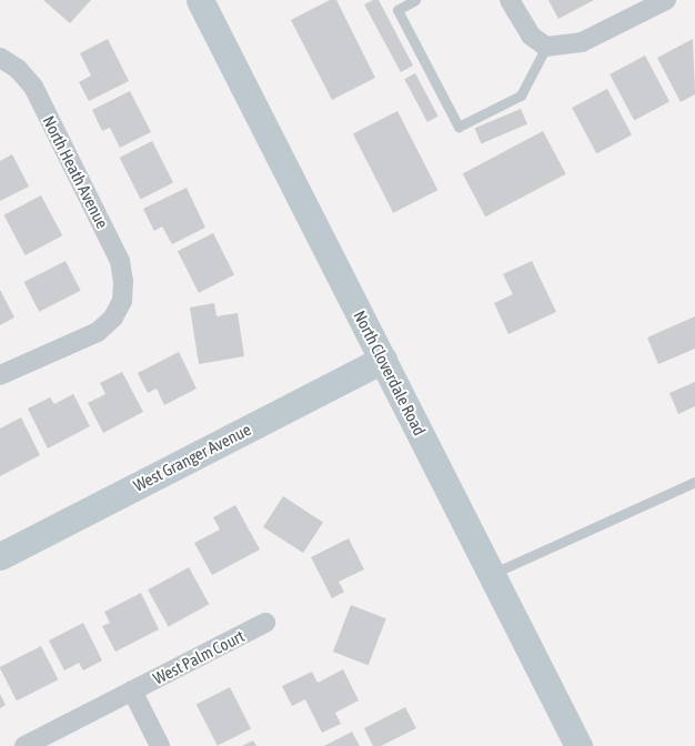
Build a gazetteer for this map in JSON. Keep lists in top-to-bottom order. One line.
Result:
{"streets":{"main road":["North Cloverdale Road","West Granger Avenue"],"street":["North Heath Avenue","West Palm Court"]},"crossings":[["North Cloverdale Road","West Granger Avenue"]]}
